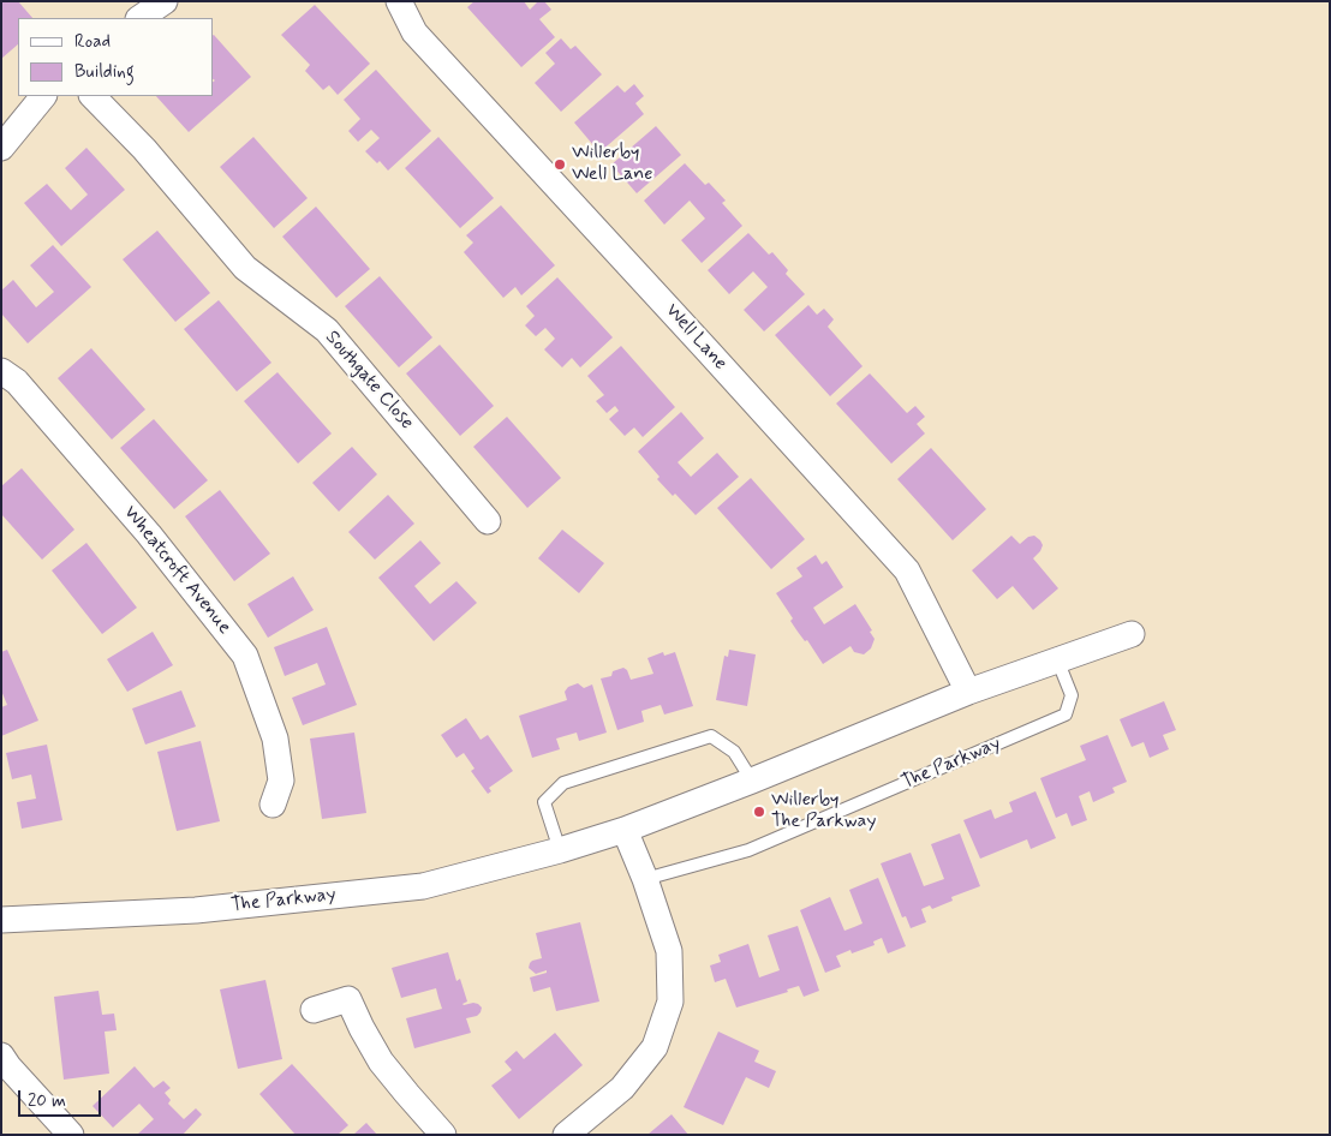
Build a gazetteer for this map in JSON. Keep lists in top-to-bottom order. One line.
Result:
{"streets":{"street":["Well Lane","Southgate Close","Wheatcroft Avenue","The Parkway"]},"crossings":[["Well Lane","The Parkway"]],"places":["Willerby Well Lane","Willerby The Parkway"],"legend":["Road","Building"],"scale_bar":"20 m"}
